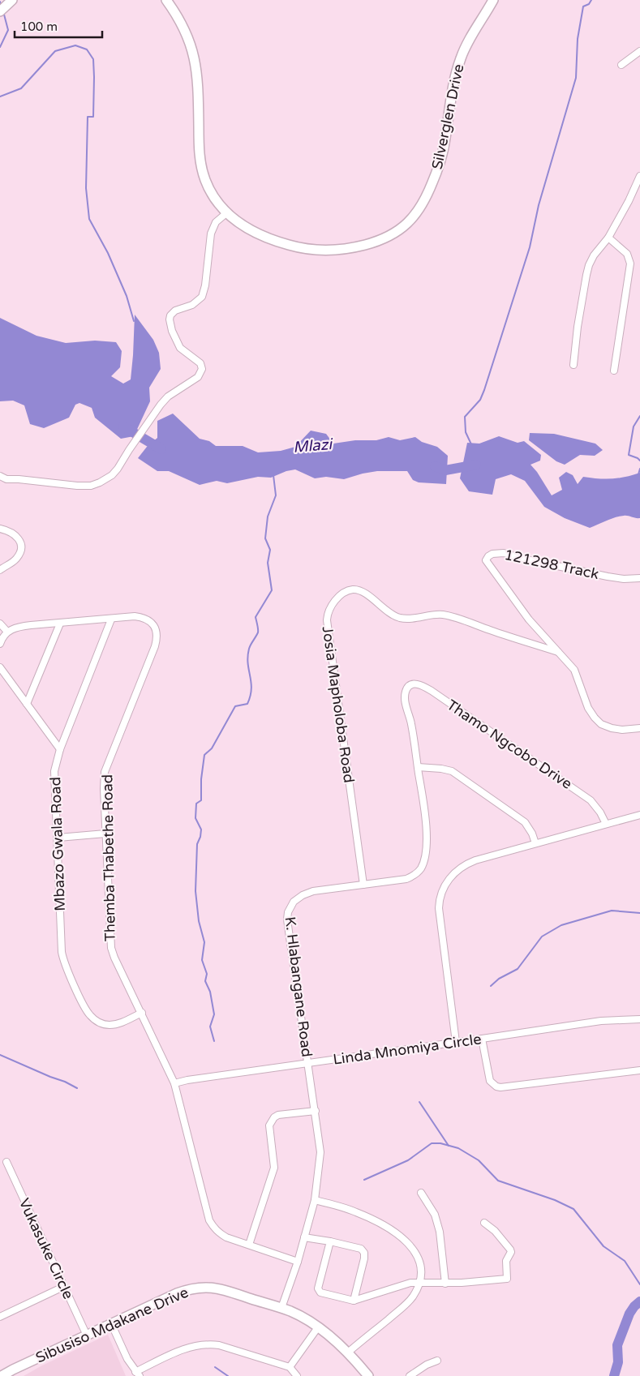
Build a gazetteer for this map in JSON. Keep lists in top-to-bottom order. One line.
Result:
{"streets":{"street":["Silverglen Drive","121298 Track","Josia Mapholoba Road","Thamo Ngcobo Drive","Mbazo Gwala Road","Themba Thabethe Road","K. Hlabangane Road","Linda Mnomiya Circle","Vukasuke Circle","Sibusiso Mdakane Drive"]},"crossings":[["121298 Track","Josia Mapholoba Road"],["Josia Mapholoba Road","K. Hlabangane Road"],["Thamo Ngcobo Drive","K. Hlabangane Road"],["Mbazo Gwala Road","Themba Thabethe Road"],["Themba Thabethe Road","K. Hlabangane Road"],["Themba Thabethe Road","Linda Mnomiya Circle"],["K. Hlabangane Road","Linda Mnomiya Circle"],["K. Hlabangane Road","Sibusiso Mdakane Drive"],["Vukasuke Circle","Sibusiso Mdakane Drive"]],"water":["Mlazi"],"scale_bar":"100 m"}
